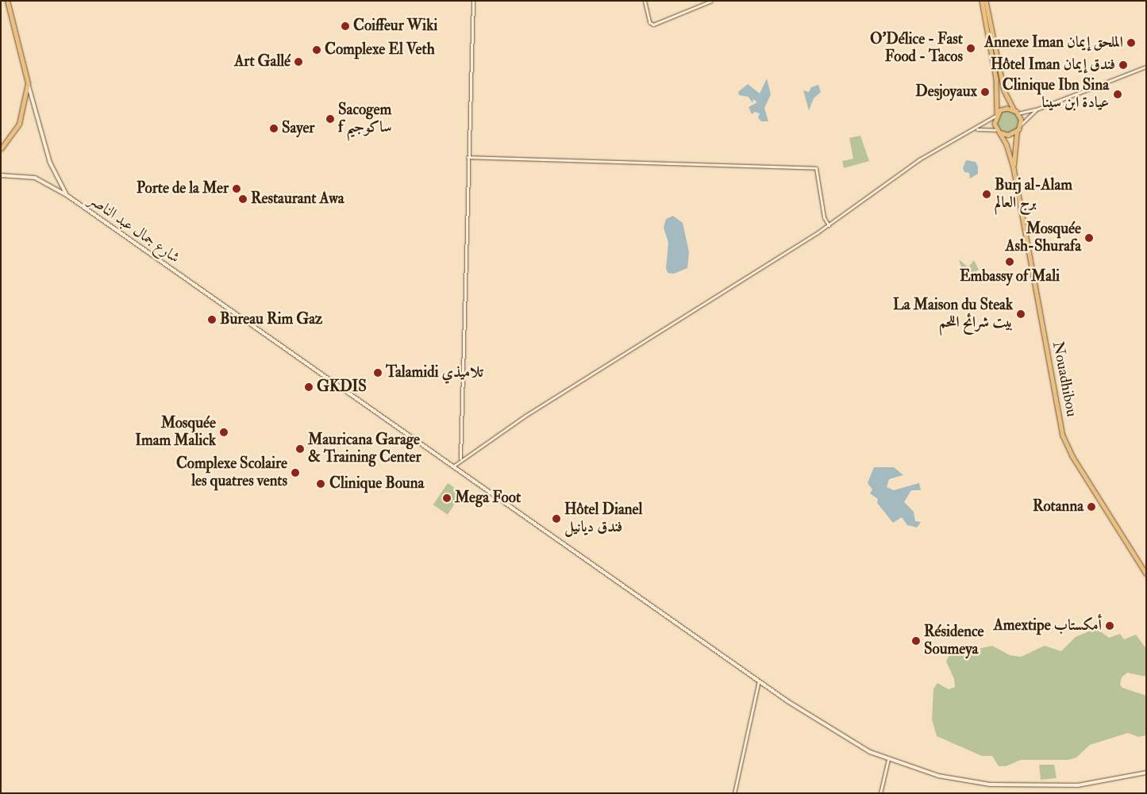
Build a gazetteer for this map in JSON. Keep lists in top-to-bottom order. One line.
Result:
{"streets":{"main road":["شارع جمال عبد الناصر","Nouadhibou"]},"places":["Coiffeur Wiki","Annexe Iman الملحق إيمان","O'Délice - Fast Food - Tacos","Complexe El Veth","Art Gallé","Hôtel Iman فندق إيمان","Desjoyaux","Clinique Ibn Sina عيادة ابن سينا","Sacogem f ساكوجيم","Sayer","Porte de la Mer","Burj al-Alam برج العالم","Restaurant Awa","Mosquée Ash-Shurafa","Embassy of Mali","La Maison du Steak بيت شرائح اللحم","Bureau Rim Gaz","Talamidi تلاميذي","GKDIS","Mosquée Imam Malick","Mauricana Garage & Training Center","Complexe Scolaire les quatres vents","Clinique Bouna","Mega Foot","Rotanna","Hôtel Dianel فندق ديانيل","Amextipe أمكستاب","Résidence Soumeya"]}
